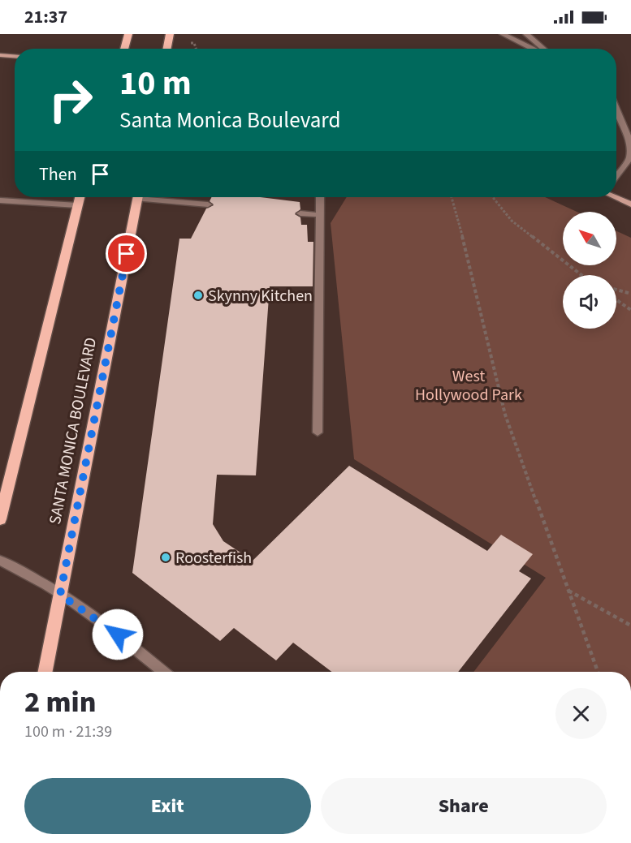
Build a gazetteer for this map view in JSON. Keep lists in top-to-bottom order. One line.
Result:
{"streets":{"main road":["SANTA MONICA BOULEVARD"]},"parks":["West Hollywood Park"],"places":["Skynny Kitchen","Roosterfish"],"north":"top left","page":{"status":"21:37","turn":["10 m","Santa Monica Boulevard"],"then":"Then","heading":["2 min","100 m · 21:39"],"buttons":["Exit","Share"]}}
